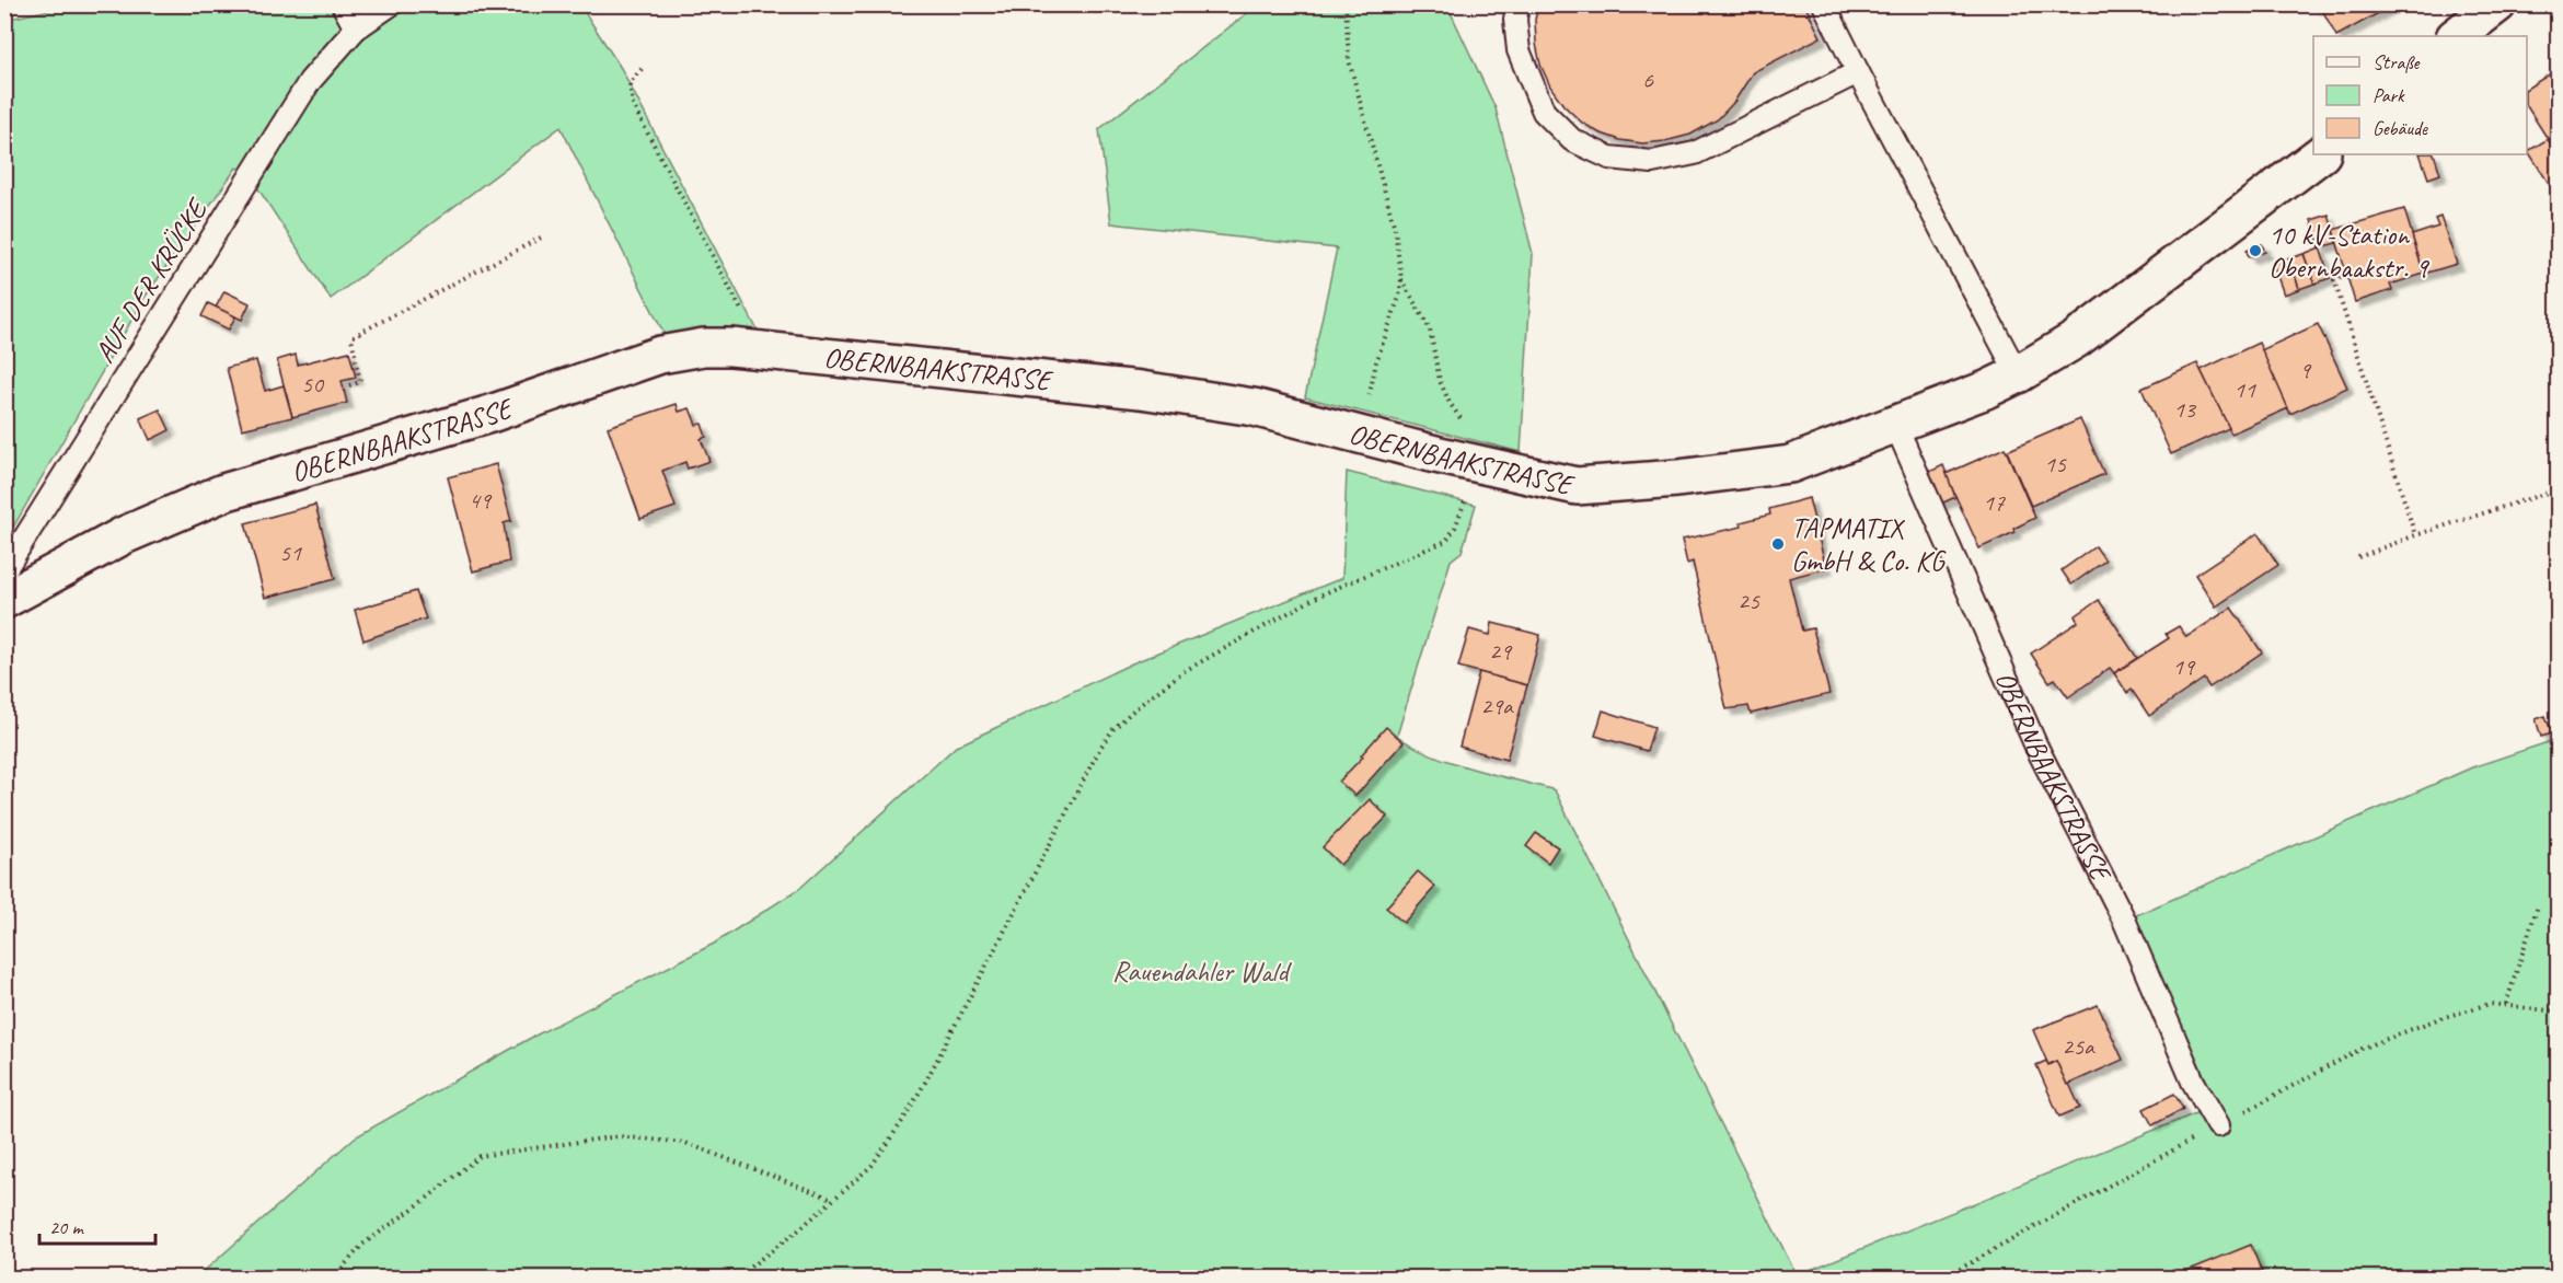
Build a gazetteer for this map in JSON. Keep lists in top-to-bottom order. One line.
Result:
{"streets":{"street":["OBERNBAAKSTRASSE"],"lane":["AUF DER KRÜCKE"]},"parks":["Rauendahler Wald"],"places":["10 kV-Station Obernbaakstr. 9","TAPMATIX GmbH & Co. KG"],"house_numbers":["6","9","50","11","13","15","49","17","51","25","29","19","29a","25a"],"legend":["Straße","Park","Gebäude"],"scale_bar":"20 m"}
